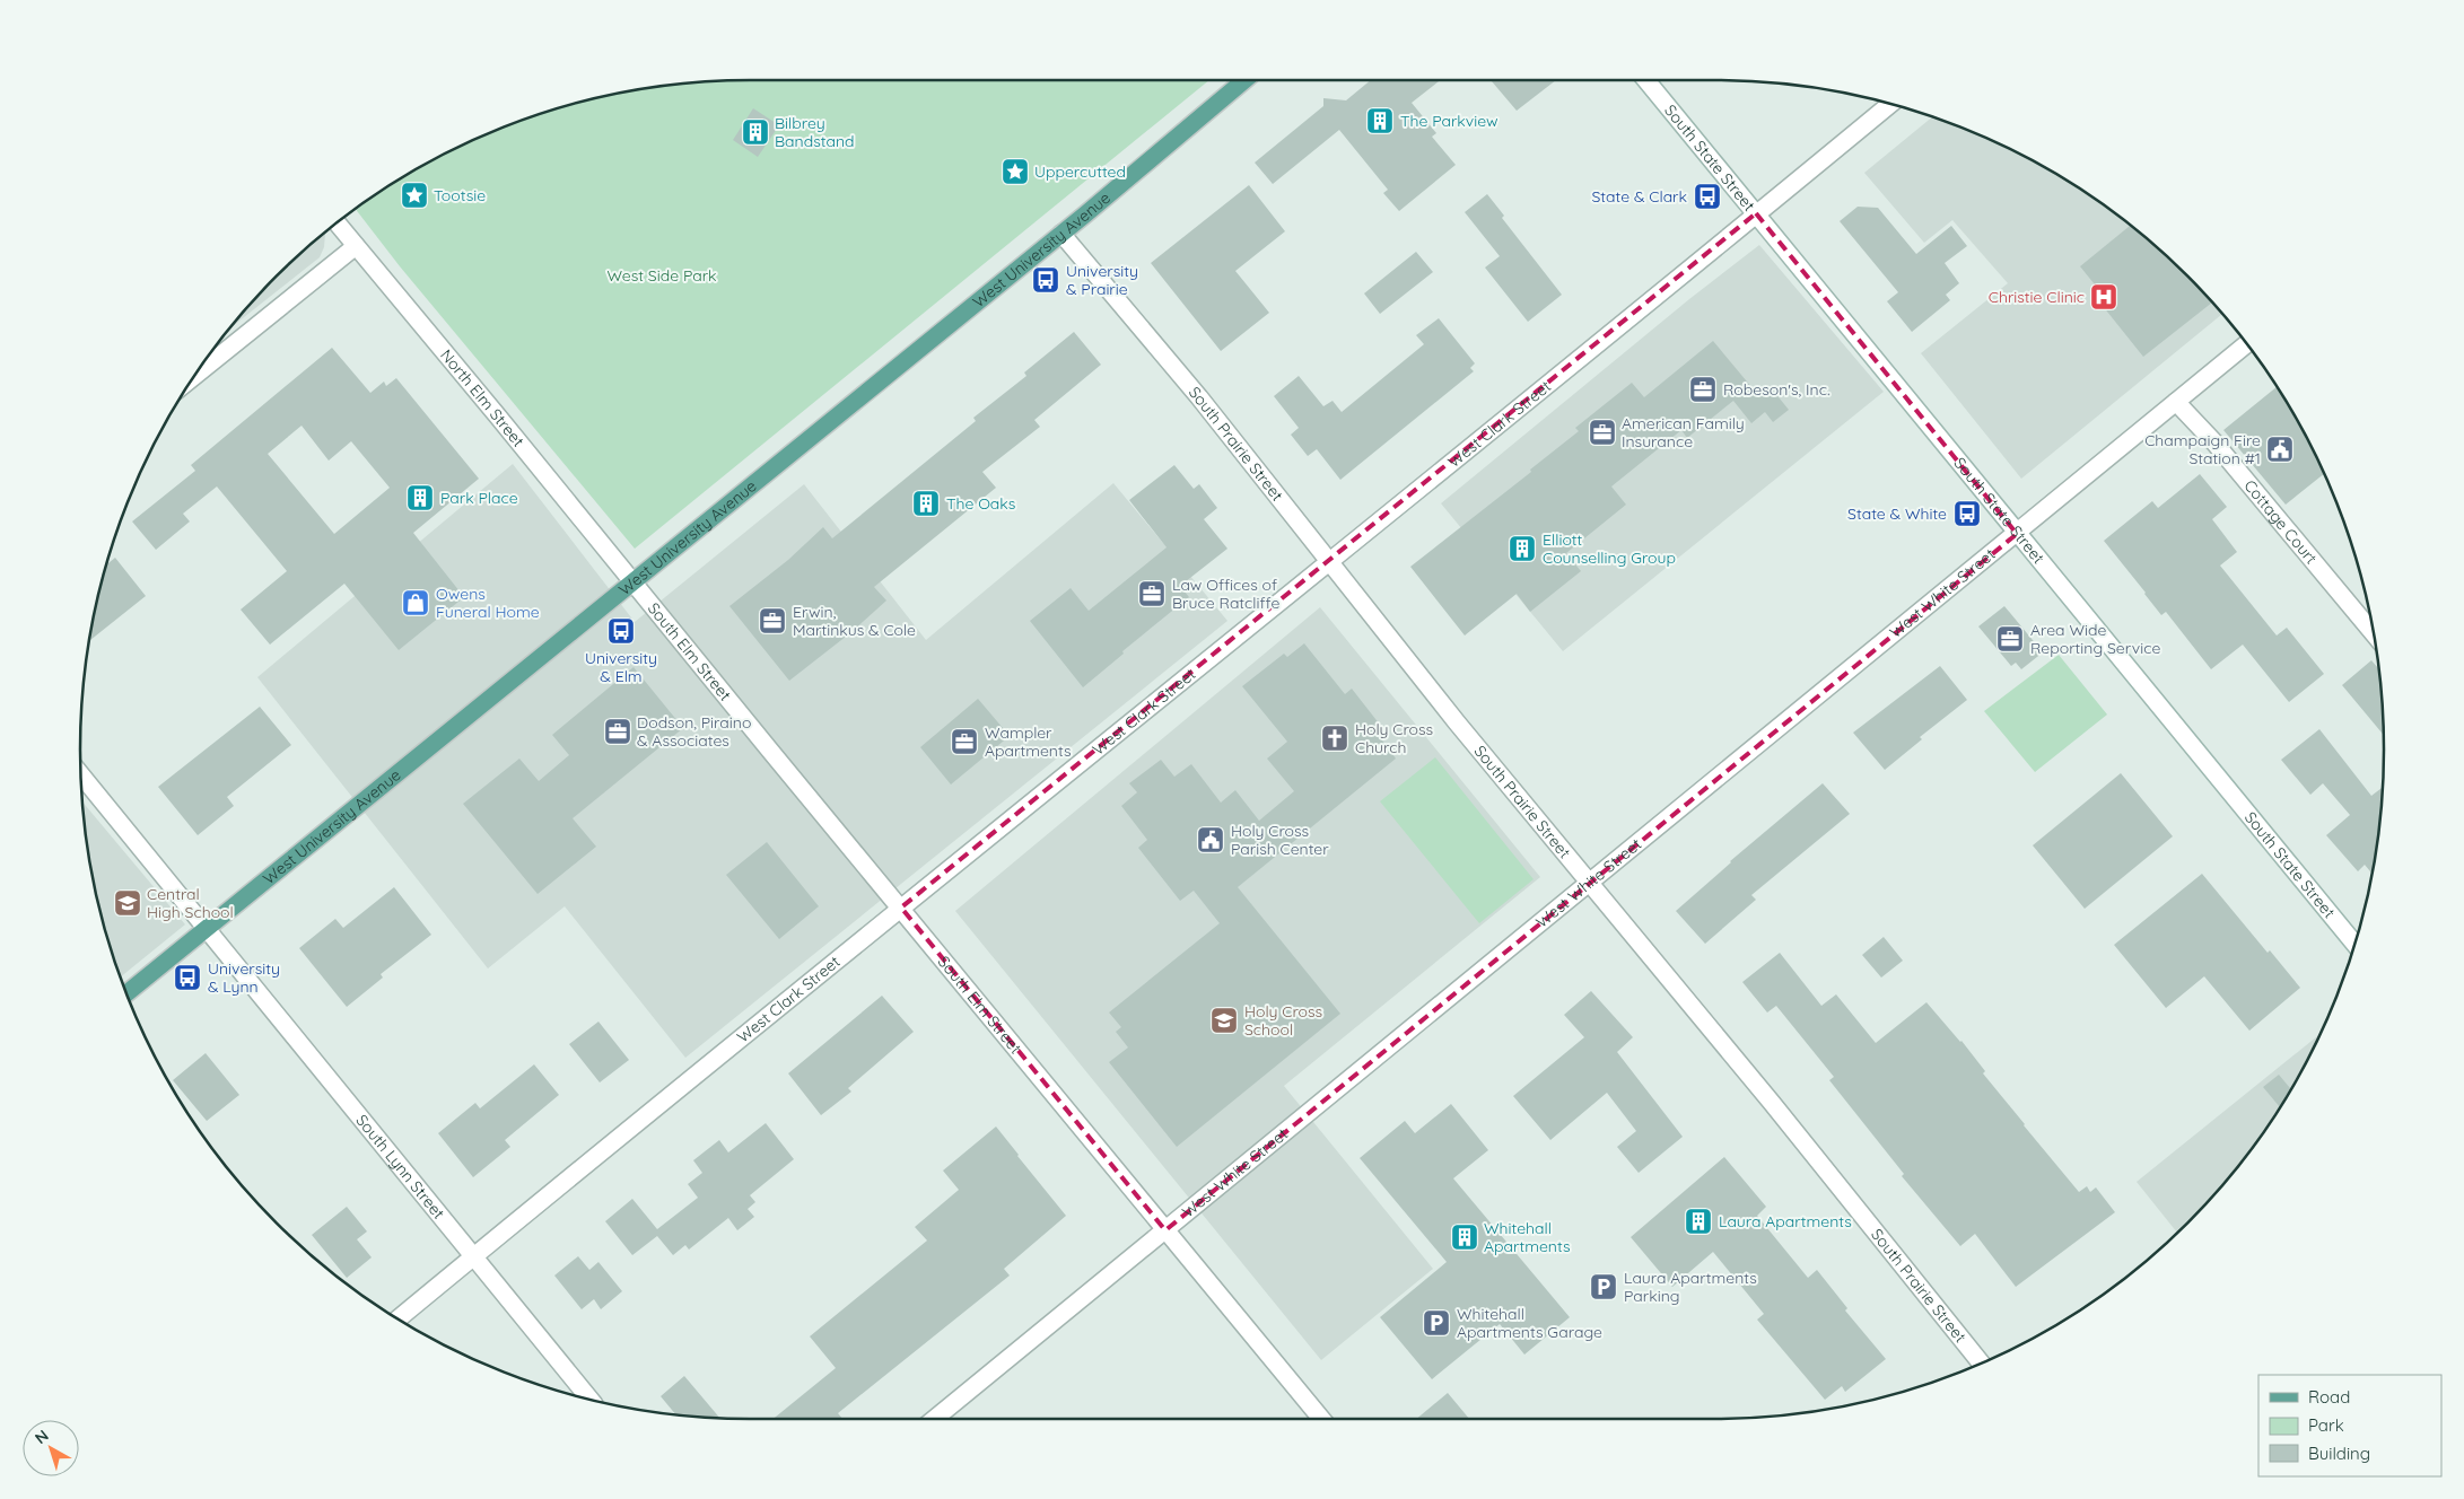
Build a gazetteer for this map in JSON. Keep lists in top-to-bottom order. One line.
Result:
{"streets":{"main road":["West University Avenue"],"street":["South State Street","North Elm Street","West Clark Street","South Prairie Street","Cottage Court","West White Street","South Elm Street","South Lynn Street"]},"crossings":[["South State Street","West Clark Street"],["South State Street","West White Street"],["West University Avenue","North Elm Street"],["West University Avenue","South Prairie Street"],["West University Avenue","South Elm Street"],["West University Avenue","South Lynn Street"],["North Elm Street","South Elm Street"],["West Clark Street","South Prairie Street"],["West Clark Street","South Elm Street"],["West Clark Street","South Lynn Street"],["South Prairie Street","West White Street"],["Cottage Court","West White Street"],["West White Street","South Elm Street"]],"parks":["West Side Park"],"places":{"building":["The Parkview","Bilbrey Bandstand","Park Place","The Oaks","Elliott Counselling Group","Laura Apartments","Whitehall Apartments"],"place":["Uppercutted","Tootsie"],"bus stop":["State & Clark","University & Prairie","State & White","University & Elm","University & Lynn"],"hospital":["Christie Clinic"],"office":["Robeson's, Inc.","American Family Insurance","Law Offices of Bruce Ratcliffe","Erwin, Martinkus & Cole","Area Wide Reporting Service","Dodson, Piraino & Associates","Wampler Apartments"],"public building":["Champaign Fire Station #1","Holy Cross Parish Center"],"shop":["Owens Funeral Home"],"church":["Holy Cross Church"],"school or university":["Central High School","Holy Cross School"],"parking":["Laura Apartments Parking","Whitehall Apartments Garage"]},"legend":["Road","Park","Building"],"north":"top left"}
